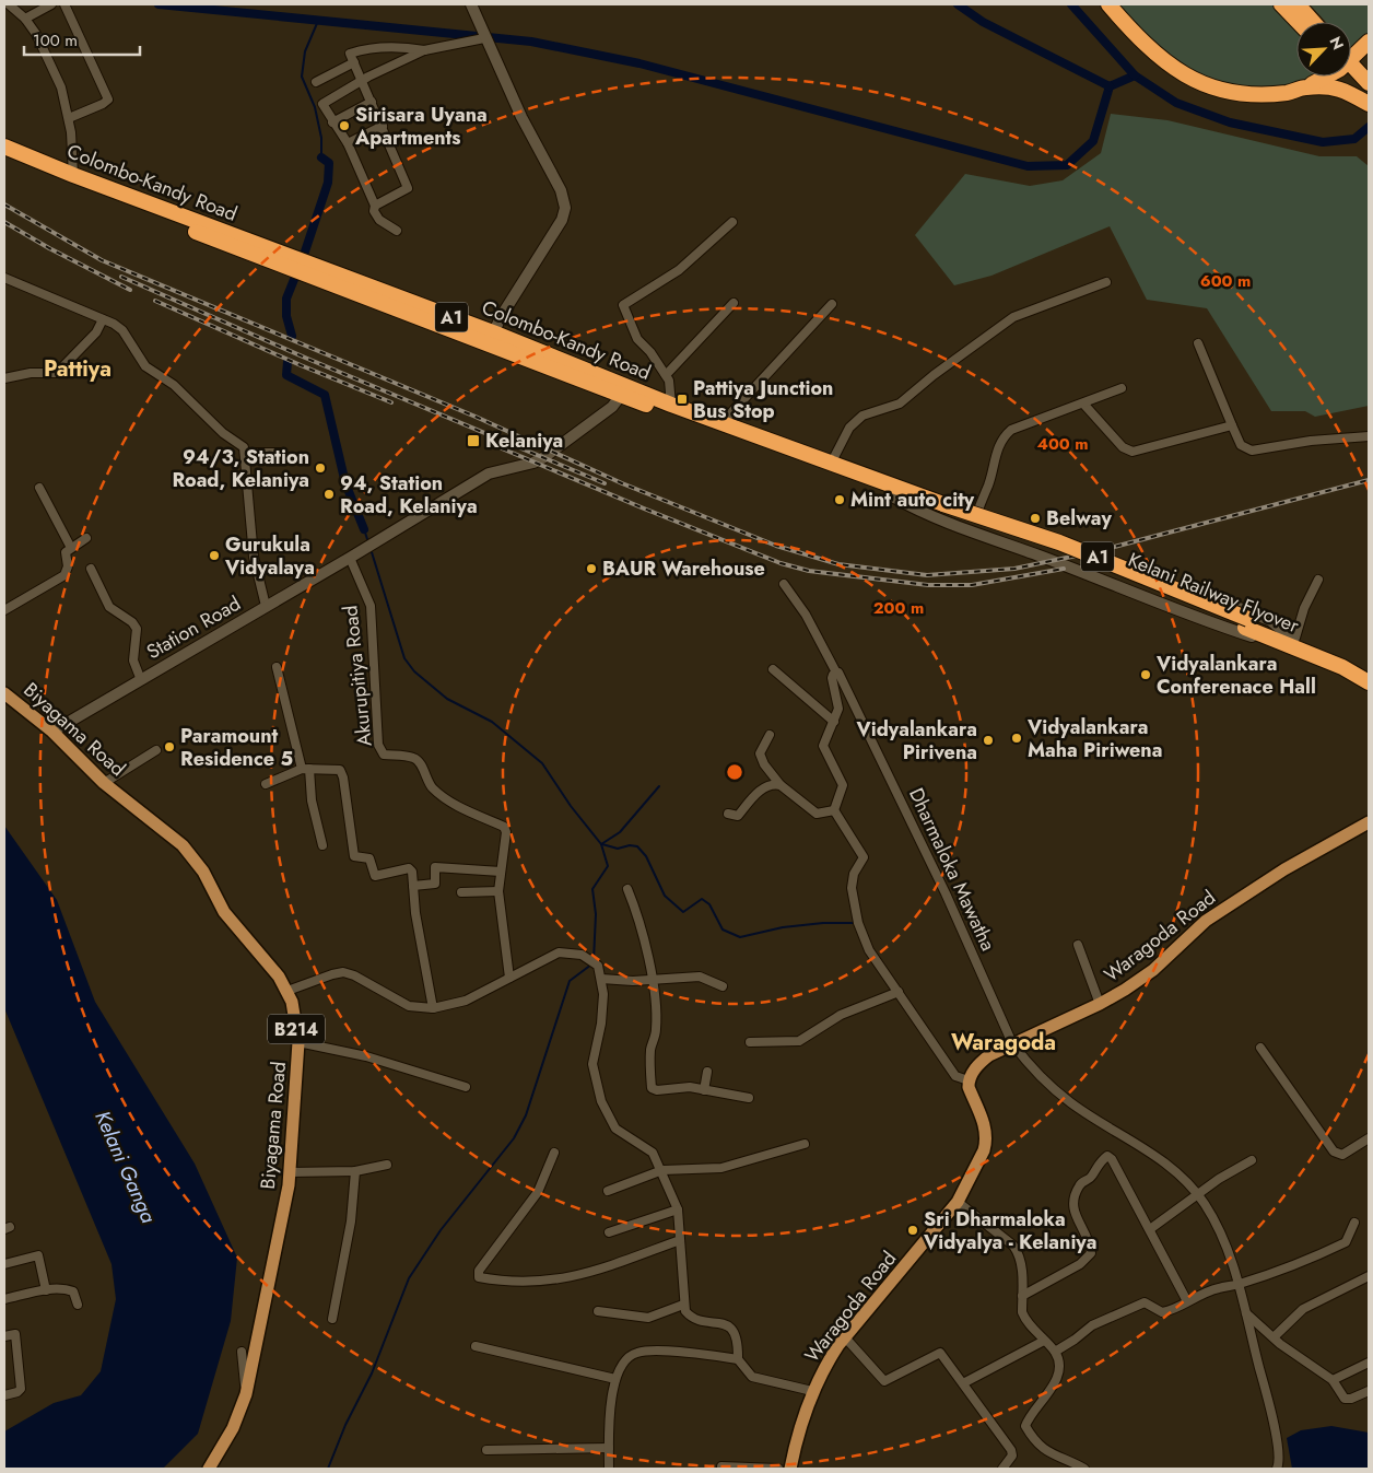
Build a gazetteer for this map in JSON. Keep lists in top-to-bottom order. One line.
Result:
{"streets":{"highway":["Colombo-Kandy Road","A1","Kelani Railway Flyover"],"main road":["Biyagama Road","Waragoda Road","B214"],"street":["Station Road","Akurupitiya Road","Dharmaloka Mawatha"]},"crossings":[["Colombo-Kandy Road","Kelani Railway Flyover"],["Colombo-Kandy Road","Station Road"],["A1","Kelani Railway Flyover"],["Station Road","Akurupitiya Road"],["Station Road","Biyagama Road"],["Dharmaloka Mawatha","Waragoda Road"]],"districts":["Pattiya","Waragoda"],"water":["Kelani Ganga"],"places":{"other":["Sirisara Uyana Apartments","94/3, Station Road, Kelaniya","94, Station Road, Kelaniya","Mint auto city","Belway","Gurukula Vidyalaya","BAUR Warehouse","Vidyalankara Conferenace Hall","Vidyalankara Maha Piriwena","Vidyalankara Pirivena","Paramount Residence 5","Sri Dharmaloka Vidyalya - Kelaniya"],"transit":["Pattiya Junction Bus Stop","Kelaniya"]},"scale_bar":"100 m","north":"top right","rings":["600 m","400 m","200 m"]}
